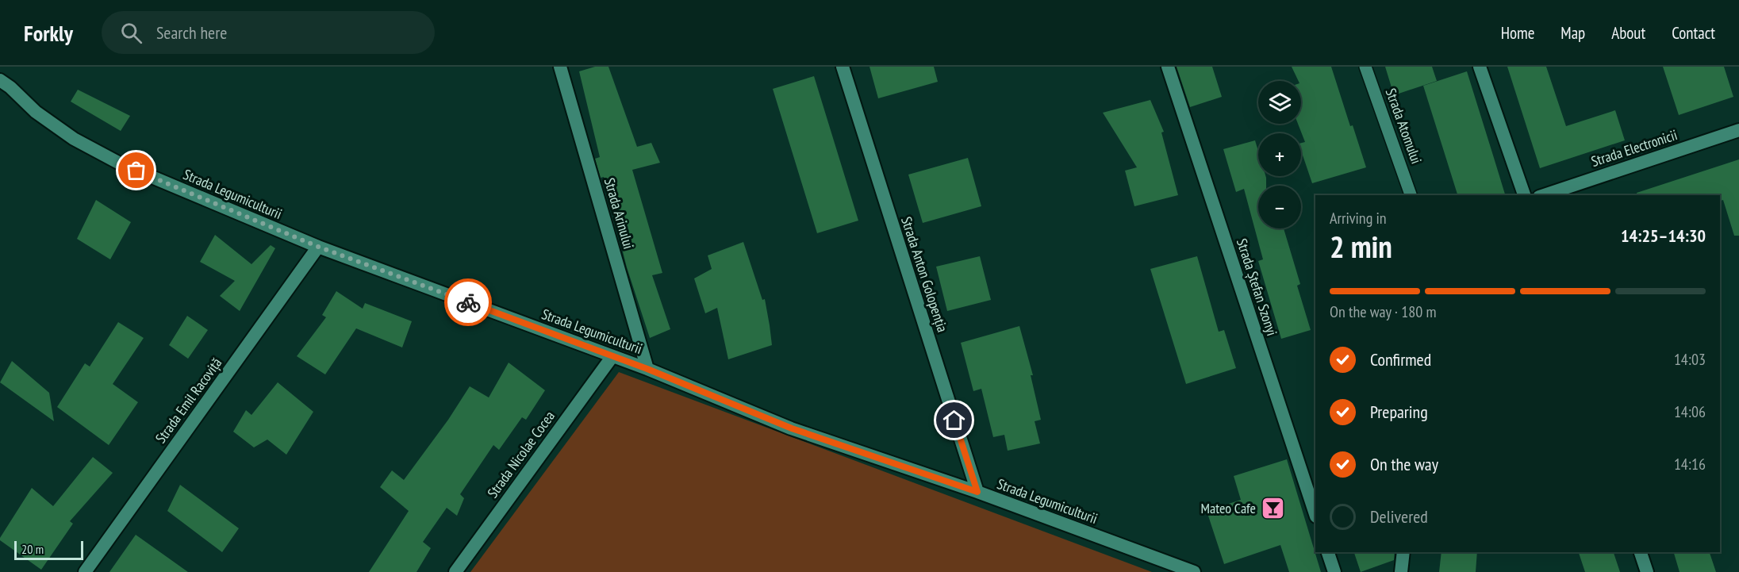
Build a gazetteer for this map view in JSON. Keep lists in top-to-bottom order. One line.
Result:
{"streets":{"street":["Strada Electronicii","Strada Legumiculturii","Strada Arinului","Strada Anton Golopenția","Strada Ștefan Szonyi","Strada Emil Racoviță","Strada Nicolae Cocea"],"lane":["Strada Atomului"]},"crossings":[["Strada Legumiculturii","Strada Arinului"],["Strada Legumiculturii","Strada Anton Golopenția"],["Strada Legumiculturii","Strada Emil Racoviță"],["Strada Legumiculturii","Strada Nicolae Cocea"]],"places":{"bar":["Mateo Cafe"]},"scale_bar":"20 m","page":{"header":"Forkly","search":"Search here","nav":["Home","Map","About","Contact"],"map_buttons":["+","−"],"heading":["2 min","Arriving in","14:25–14:30"],"bar":"On the way · 180 m","list":[["Confirmed","14:03"],["Preparing","14:06"],["On the way","14:16"],"Delivered"],"scale":"20 m"}}
